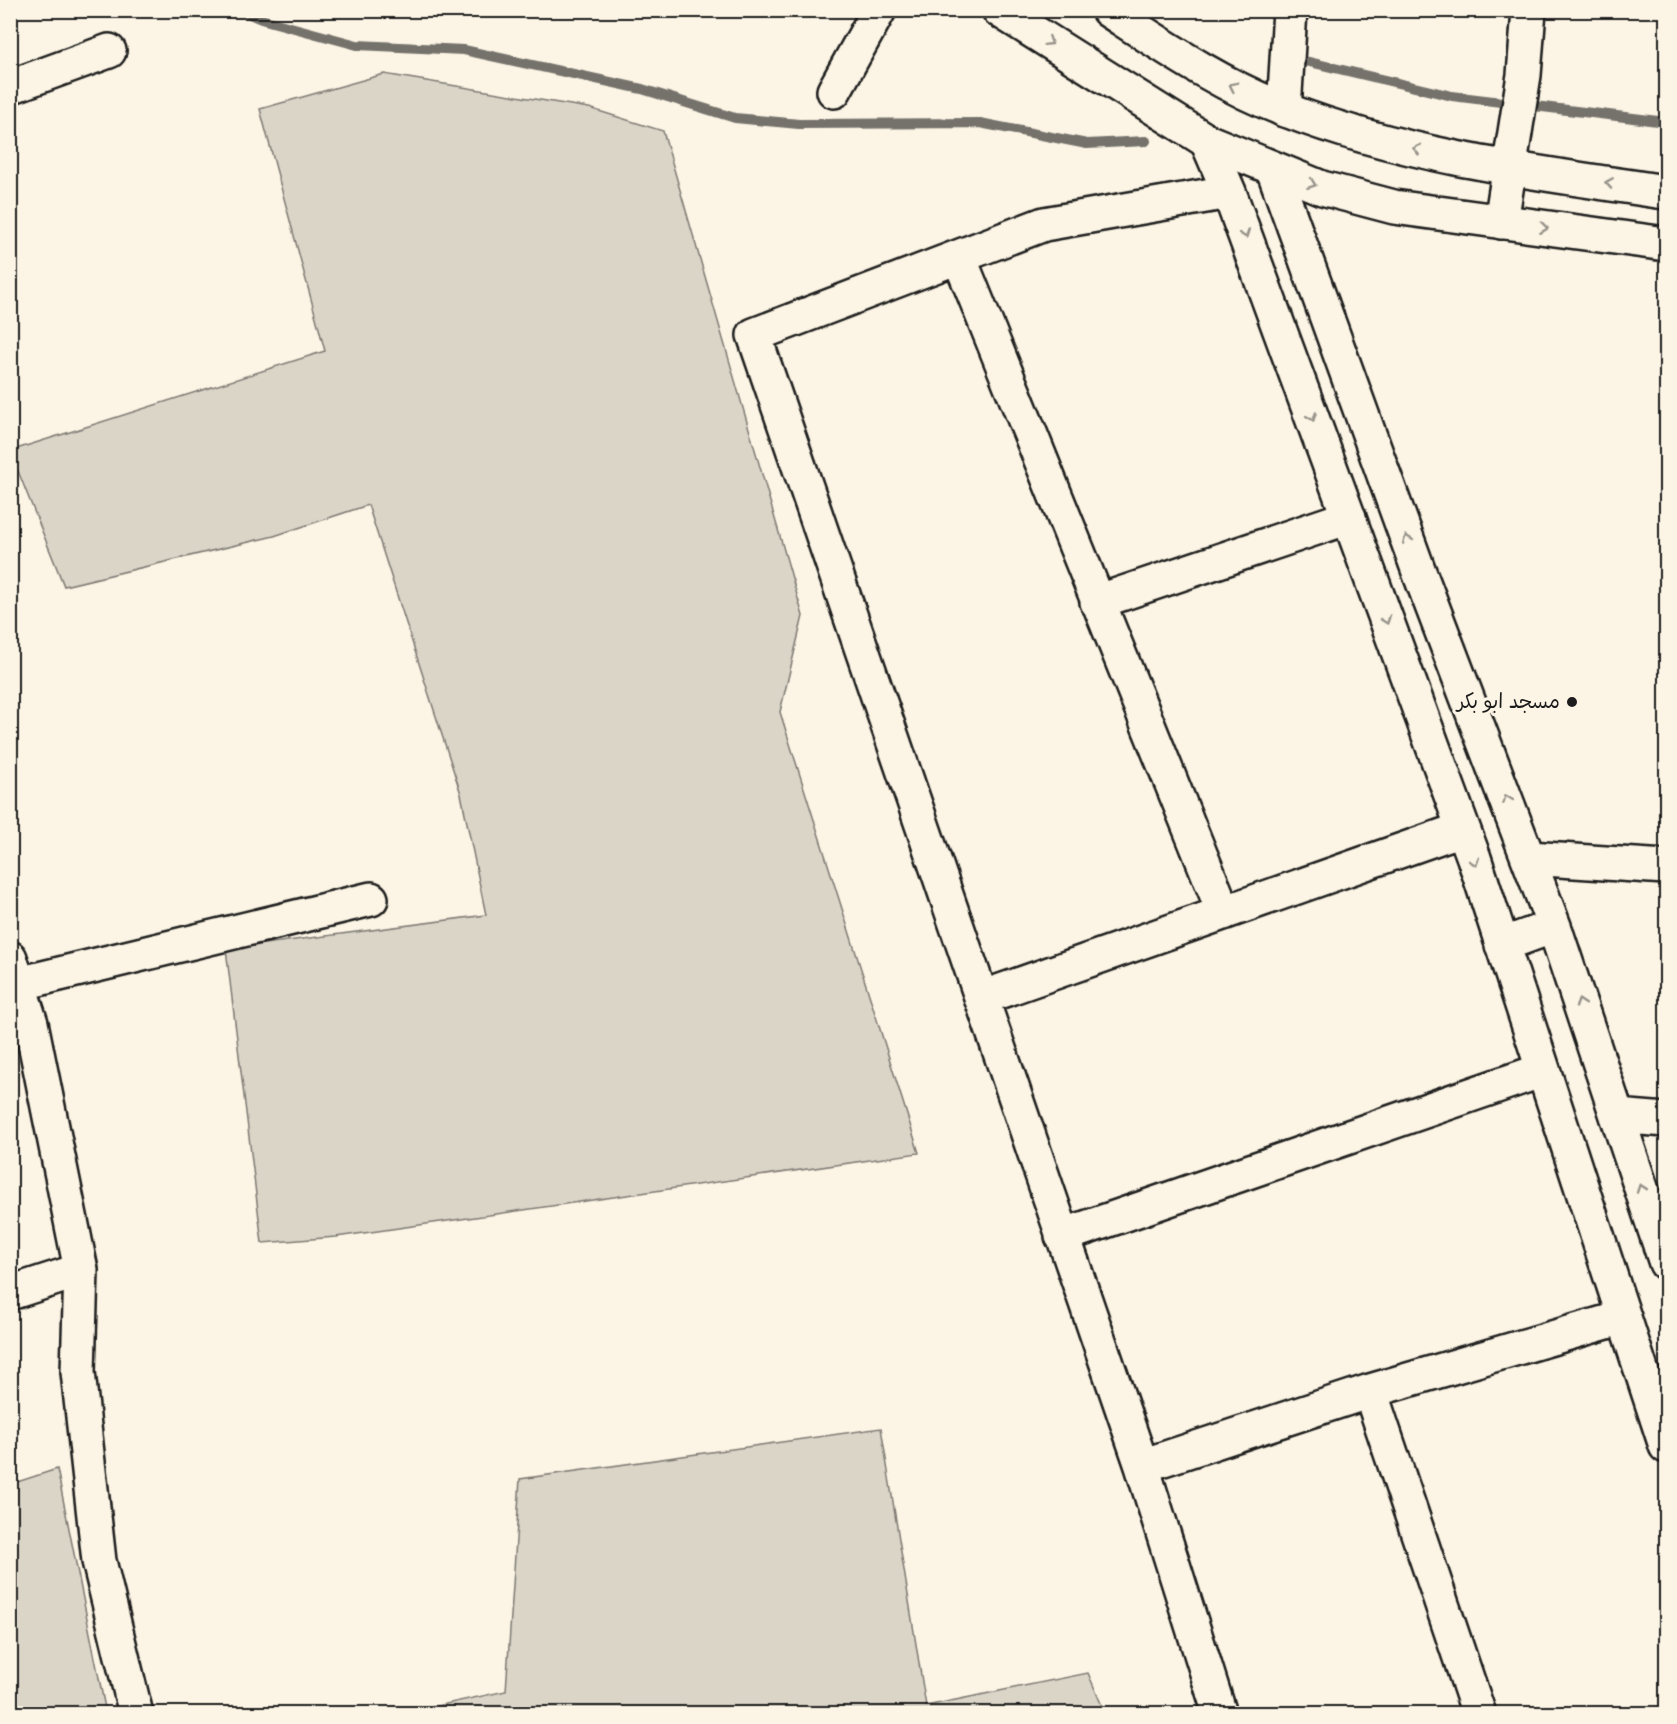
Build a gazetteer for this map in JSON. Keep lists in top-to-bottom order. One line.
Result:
{"places":["مسجد ابو بكر"]}
